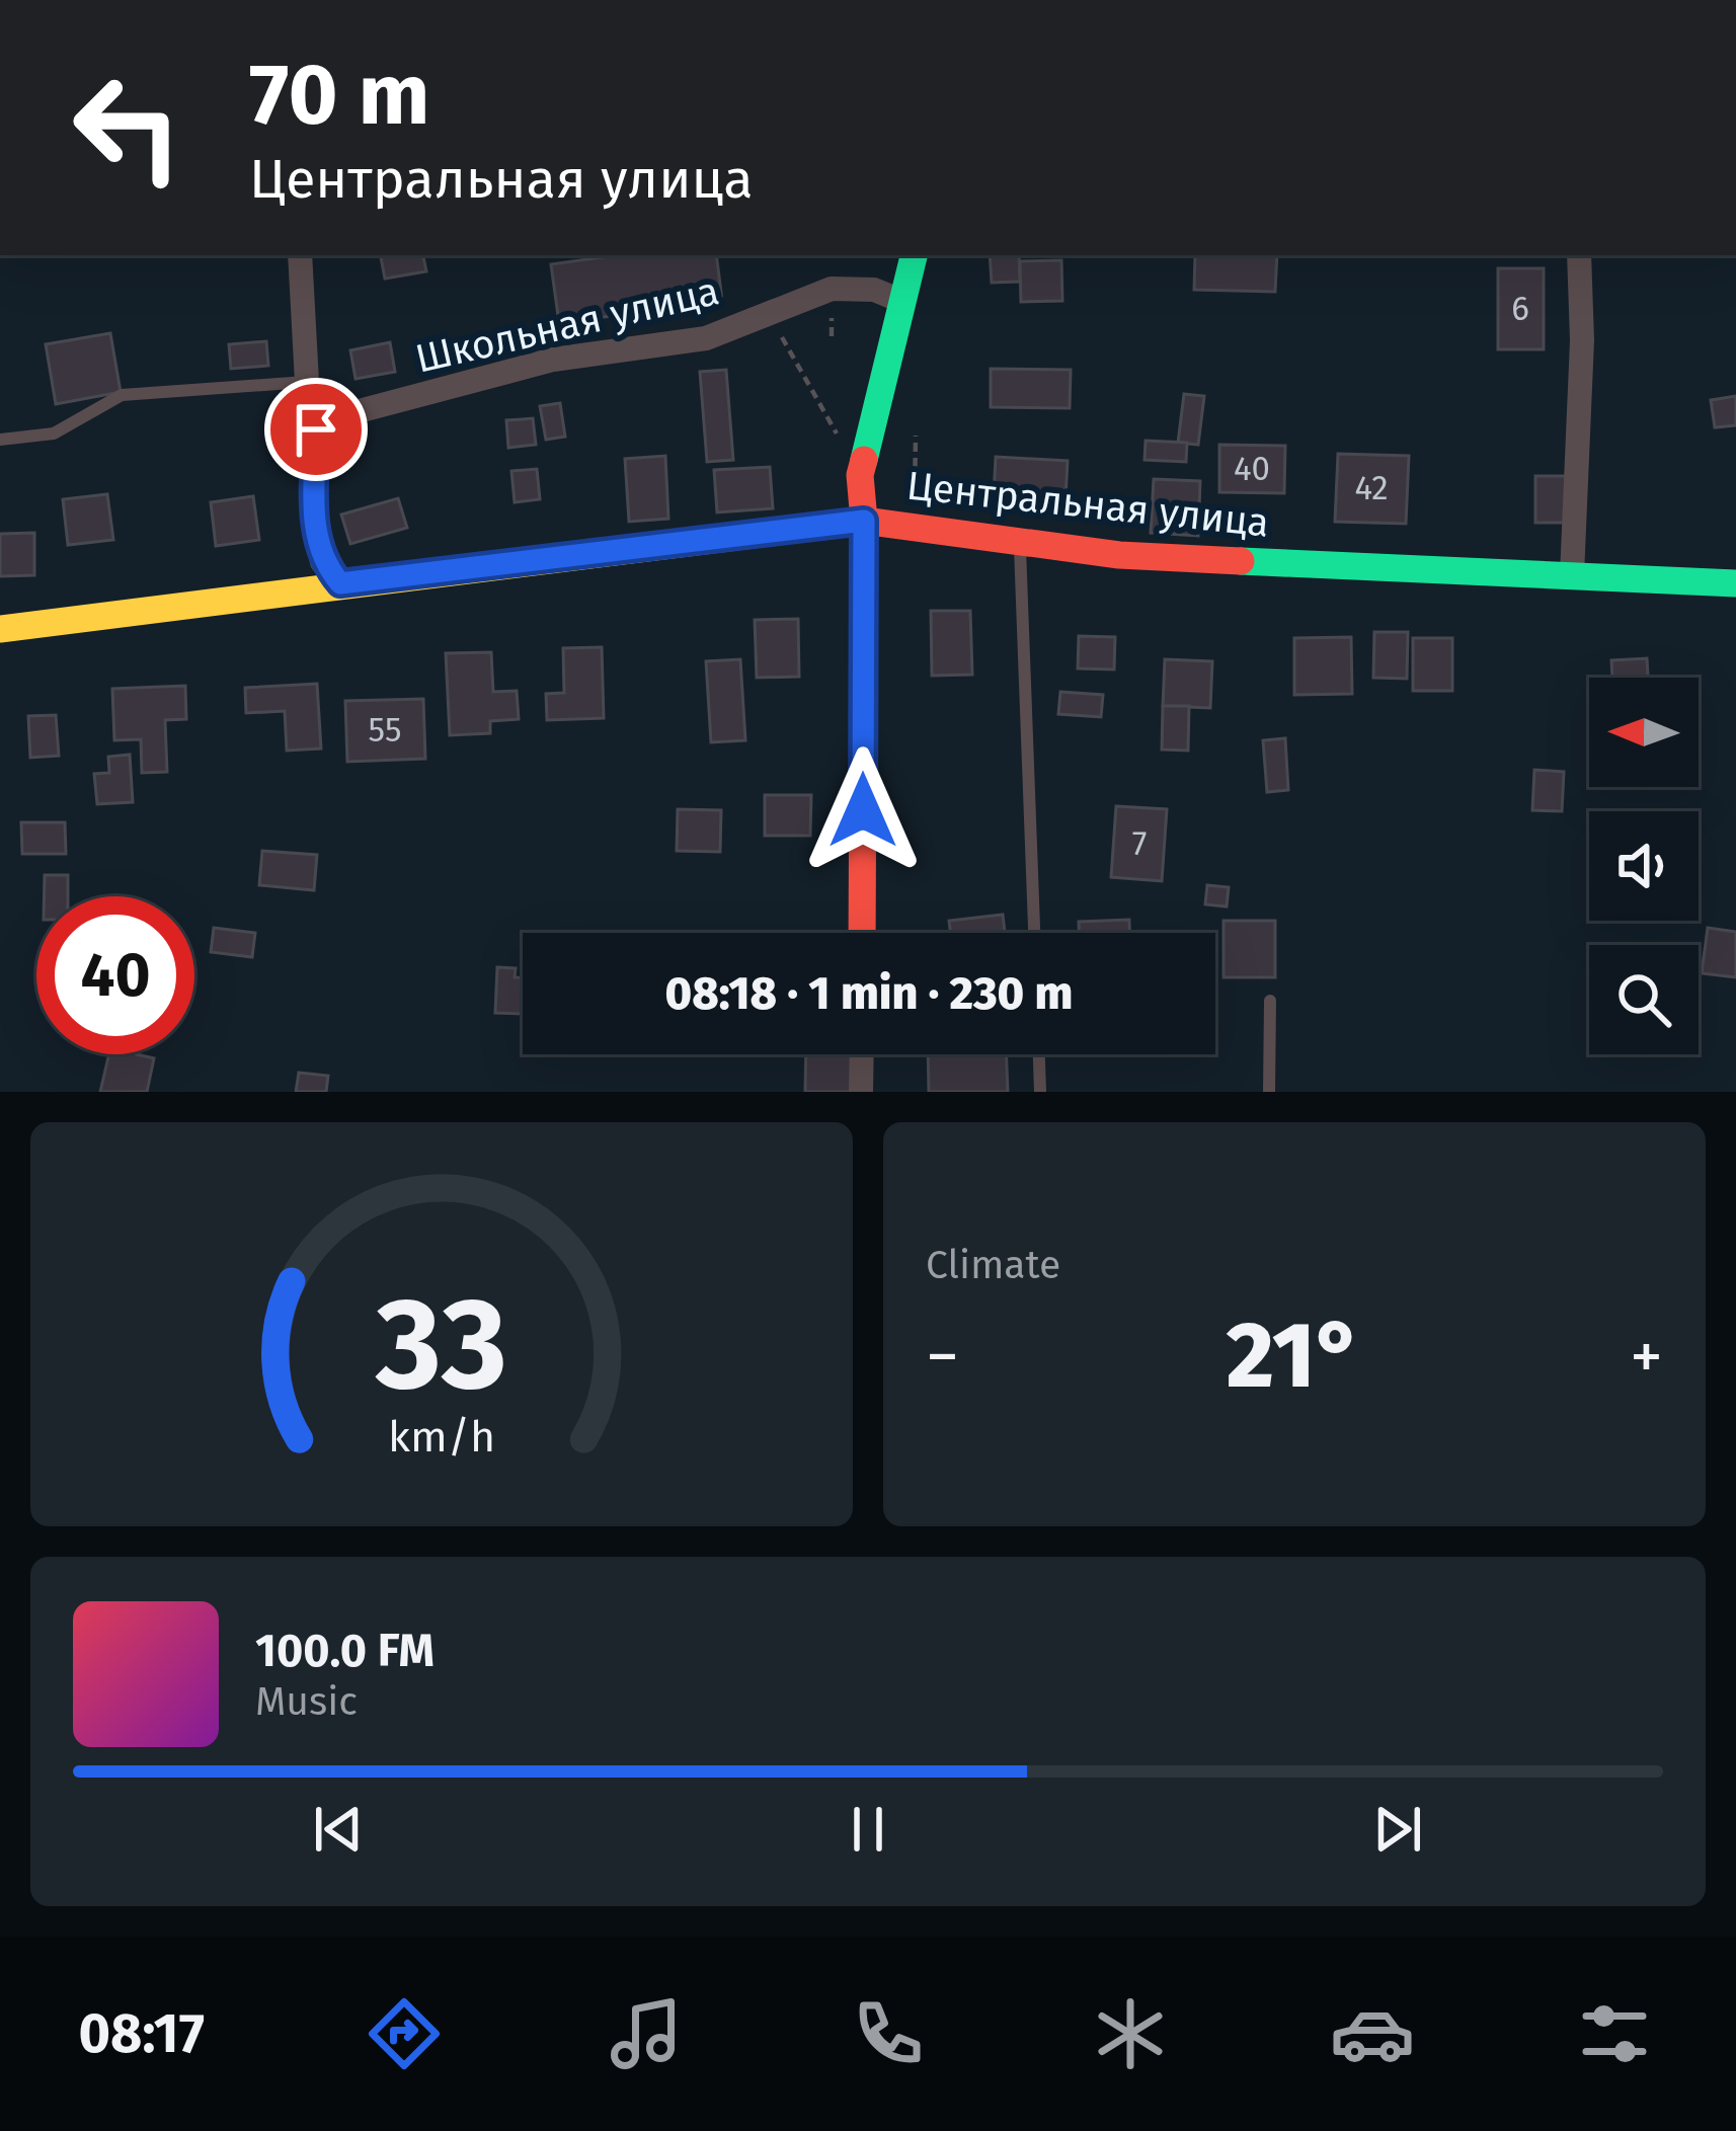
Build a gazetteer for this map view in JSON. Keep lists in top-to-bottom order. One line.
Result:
{"streets":{"street":["Школьная улица","Центральная улица"]},"house_numbers":["6","40","42","55","7"],"north":"left","page":{"turn":["70 m","Центральная улица"],"limit":"40","trip":"08:18 · 1 min · 230 m","tile":"Climate","heat":["−","21°","+"],"song":["100.0 FM","Music"],"tabs":"08:17","gauge":["33","km/h"]}}
